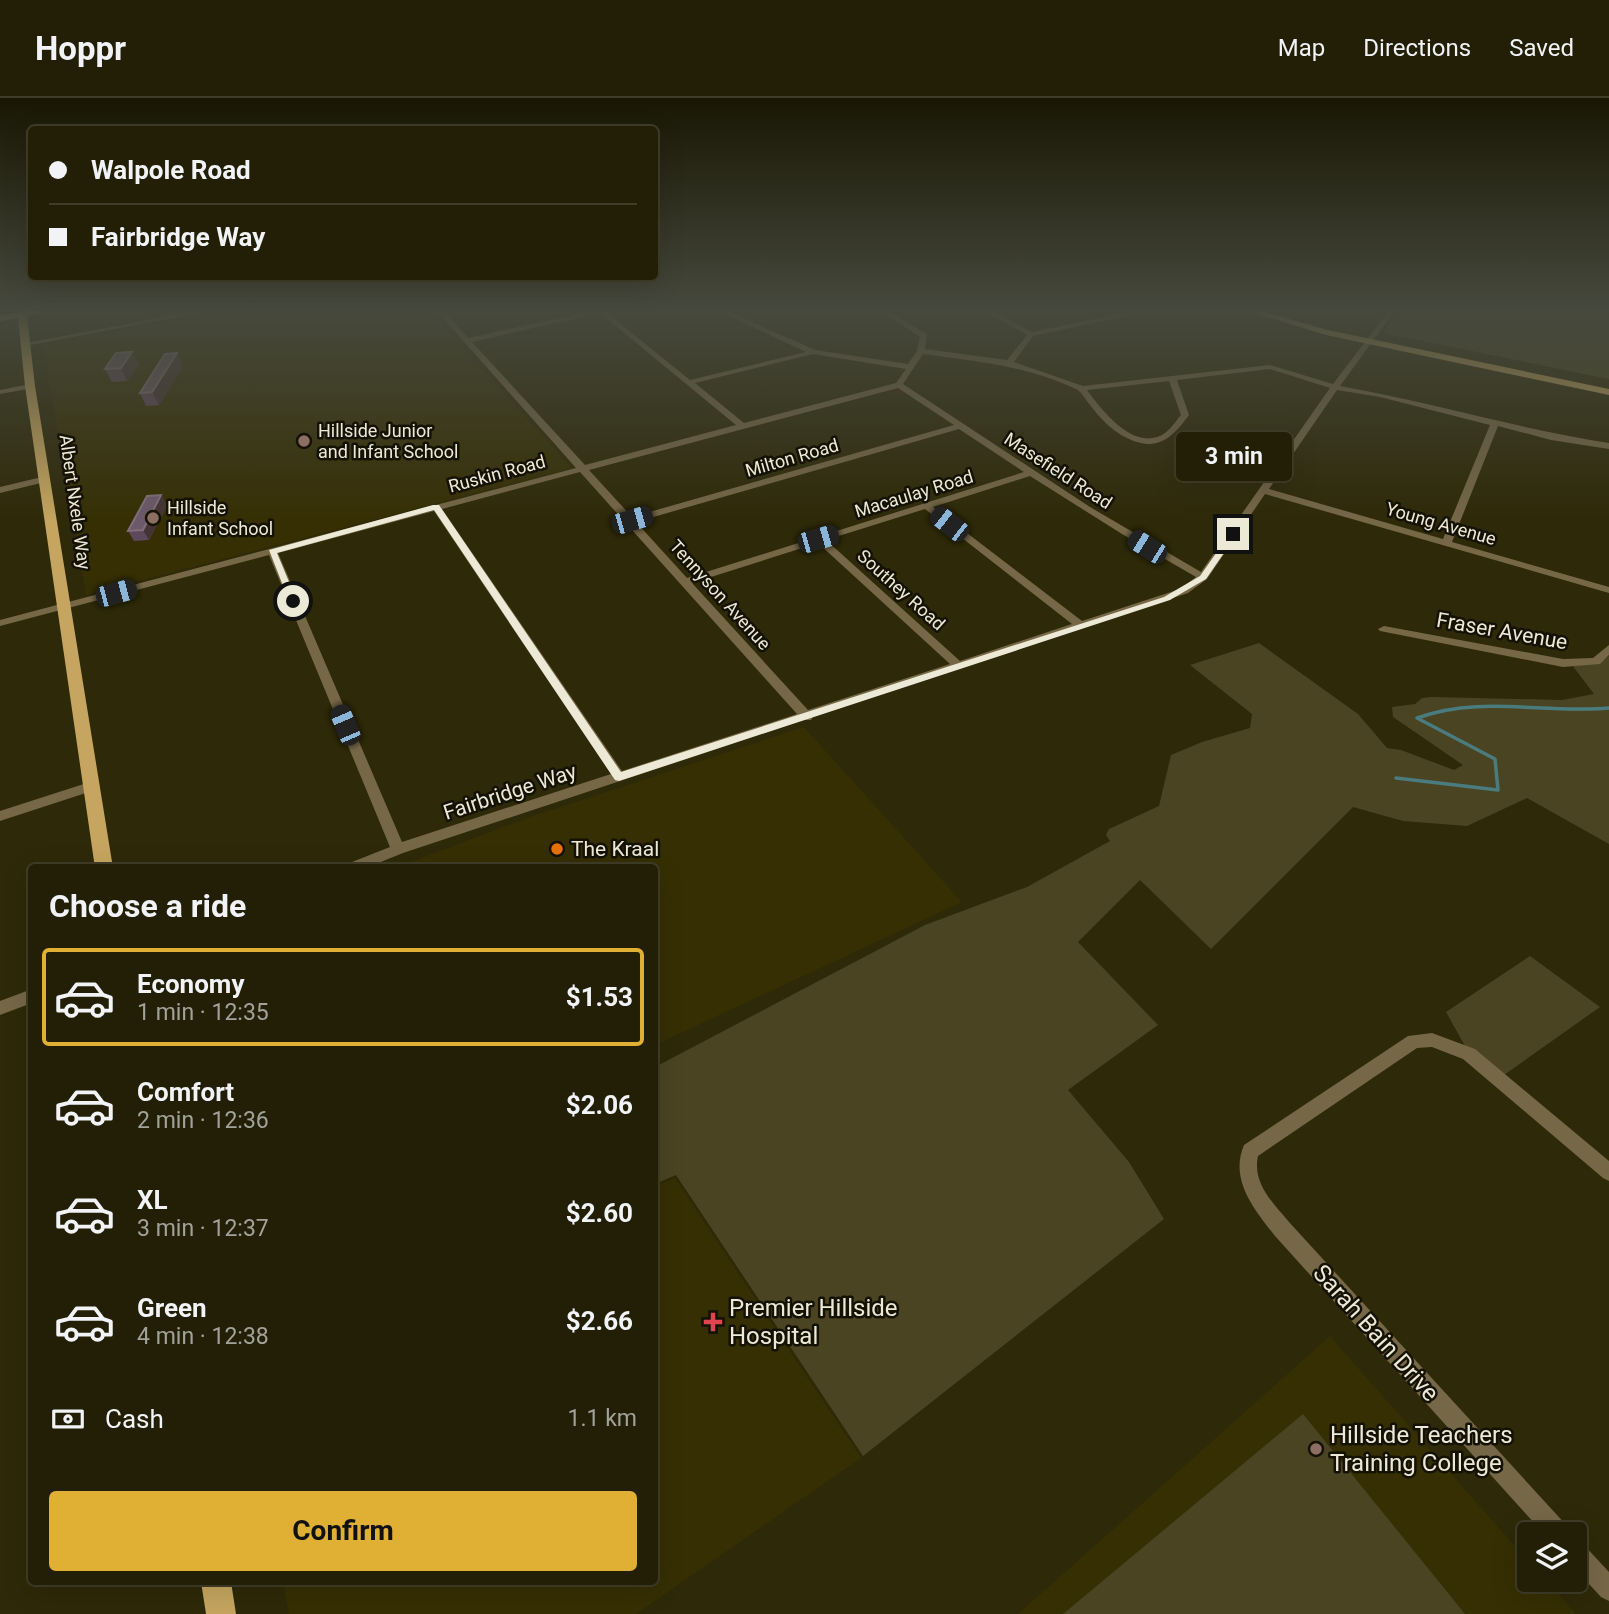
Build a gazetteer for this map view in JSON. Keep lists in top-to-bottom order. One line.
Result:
{"streets":{"main road":["Albert Nxele Way"],"street":["Milton Road","Masefield Road","Ruskin Road","Macaulay Road","Young Avenue","Southey Road","Tennyson Avenue","Fraser Avenue","Fairbridge Way","Sarah Bain Drive"]},"crossings":[["Milton Road","Masefield Road"],["Milton Road","Tennyson Avenue"],["Masefield Road","Ruskin Road"],["Masefield Road","Macaulay Road"],["Masefield Road","Fairbridge Way"],["Ruskin Road","Albert Nxele Way"],["Ruskin Road","Tennyson Avenue"],["Macaulay Road","Southey Road"],["Macaulay Road","Tennyson Avenue"],["Young Avenue","Fairbridge Way"],["Southey Road","Fairbridge Way"],["Tennyson Avenue","Fairbridge Way"]],"places":{"other":["Hillside Junior and Infant School","Hillside Infant School","The Kraal","Hillside Teachers Training College"],"health":["Premier Hillside Hospital"]},"page":{"header":"Hoppr","nav":["Map","Directions","Saved"],"banner":["Walpole Road","Fairbridge Way"],"bubble":"3 min","heading":"Choose a ride","list":[{"name":"Economy","note":"1 min · 12:35","value":"$1.53"},{"name":"Comfort","note":"2 min · 12:36","value":"$2.06"},{"name":"XL","note":"3 min · 12:37","value":"$2.60"},{"name":"Green","note":"4 min · 12:38","value":"$2.66"}],"pay":["Cash","1.1 km"],"buttons":"Confirm"}}
